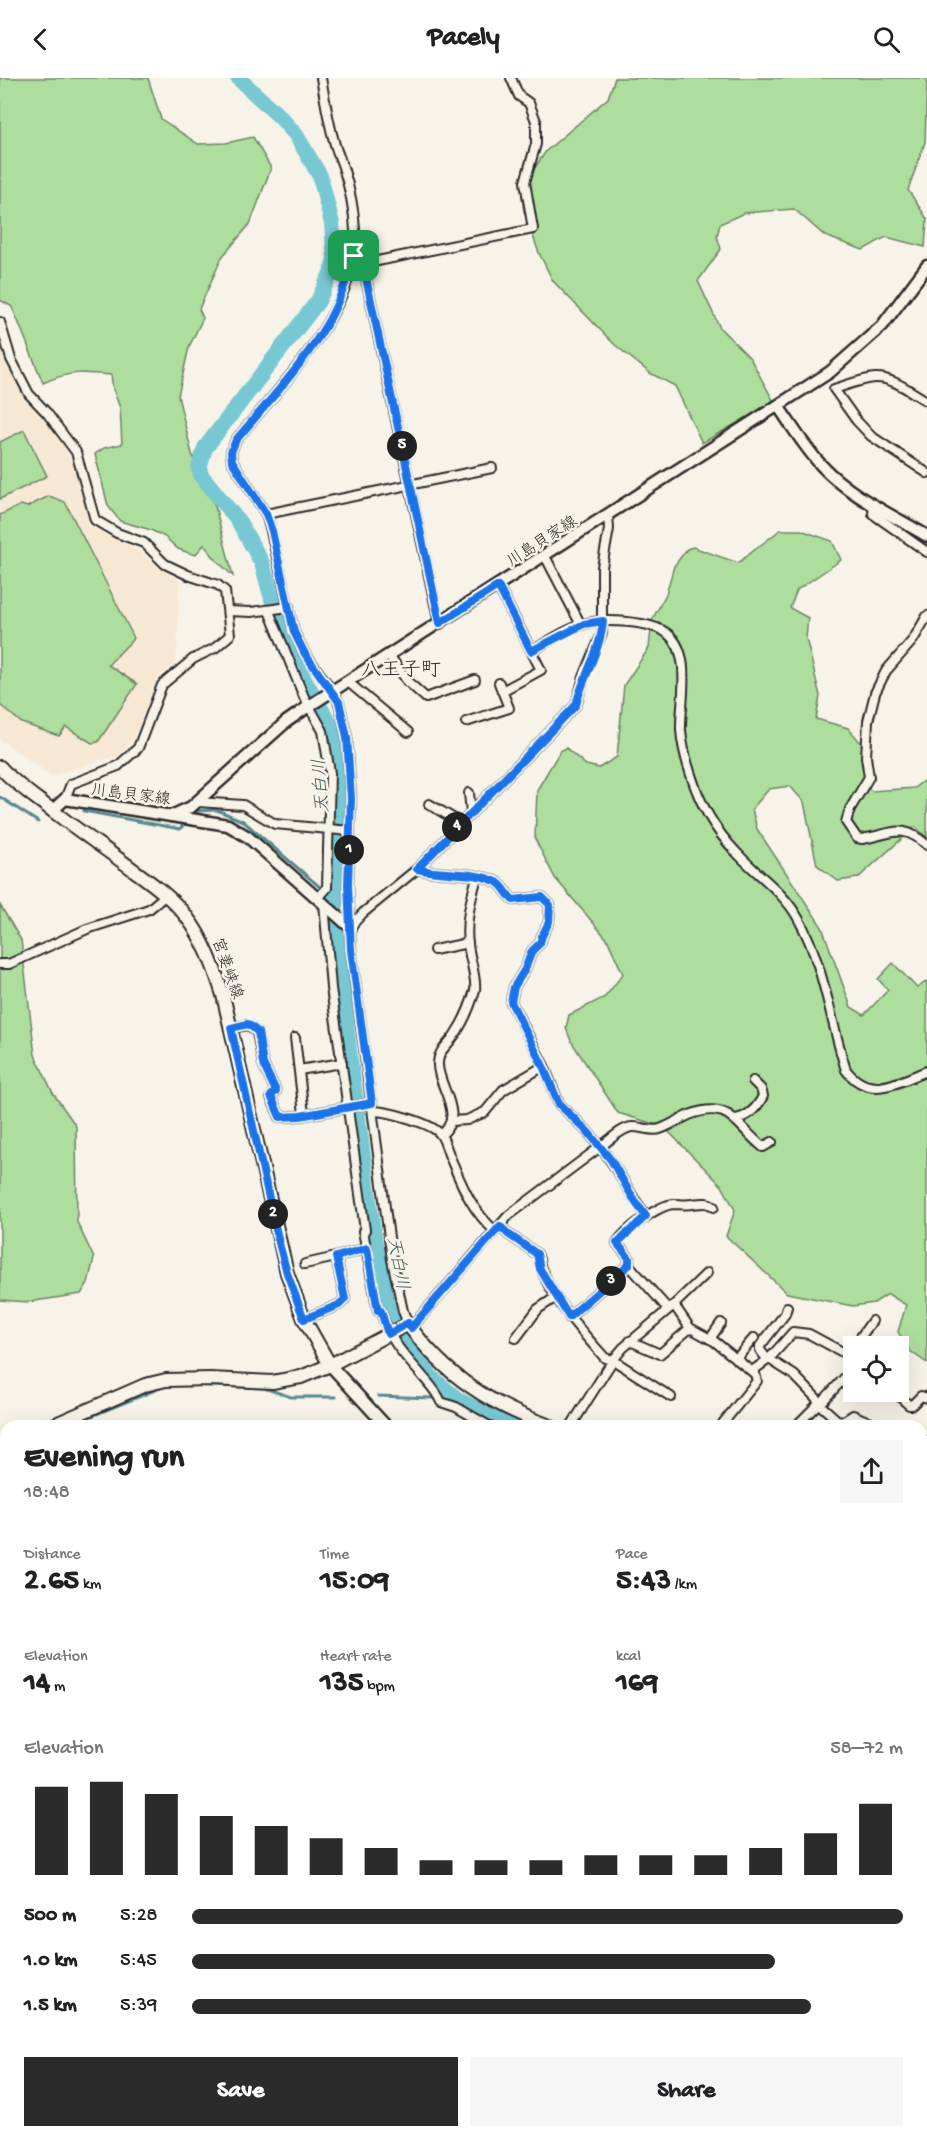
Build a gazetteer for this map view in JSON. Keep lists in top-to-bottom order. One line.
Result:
{"streets":{"main road":["川島貝家線","宮妻峡線"]},"districts":["八王子町"],"water":["天白川"],"page":{"header":"Pacely","pins":["5","4","1","2","3"],"heading":["Evening run","18:48"],"stats":[["Distance","2.65 km"],["Time","15:09"],["Pace","5:43 /km"],["Elevation","14 m"],["Heart rate","135 bpm"],["kcal","169"]],"chart":["Elevation","58–72 m"],"list":[{"name":"500 m","note":"5:28"},{"name":"1.0 km","note":"5:45"},{"name":"1.5 km","note":"5:39"}],"buttons":["Save","Share"]}}
